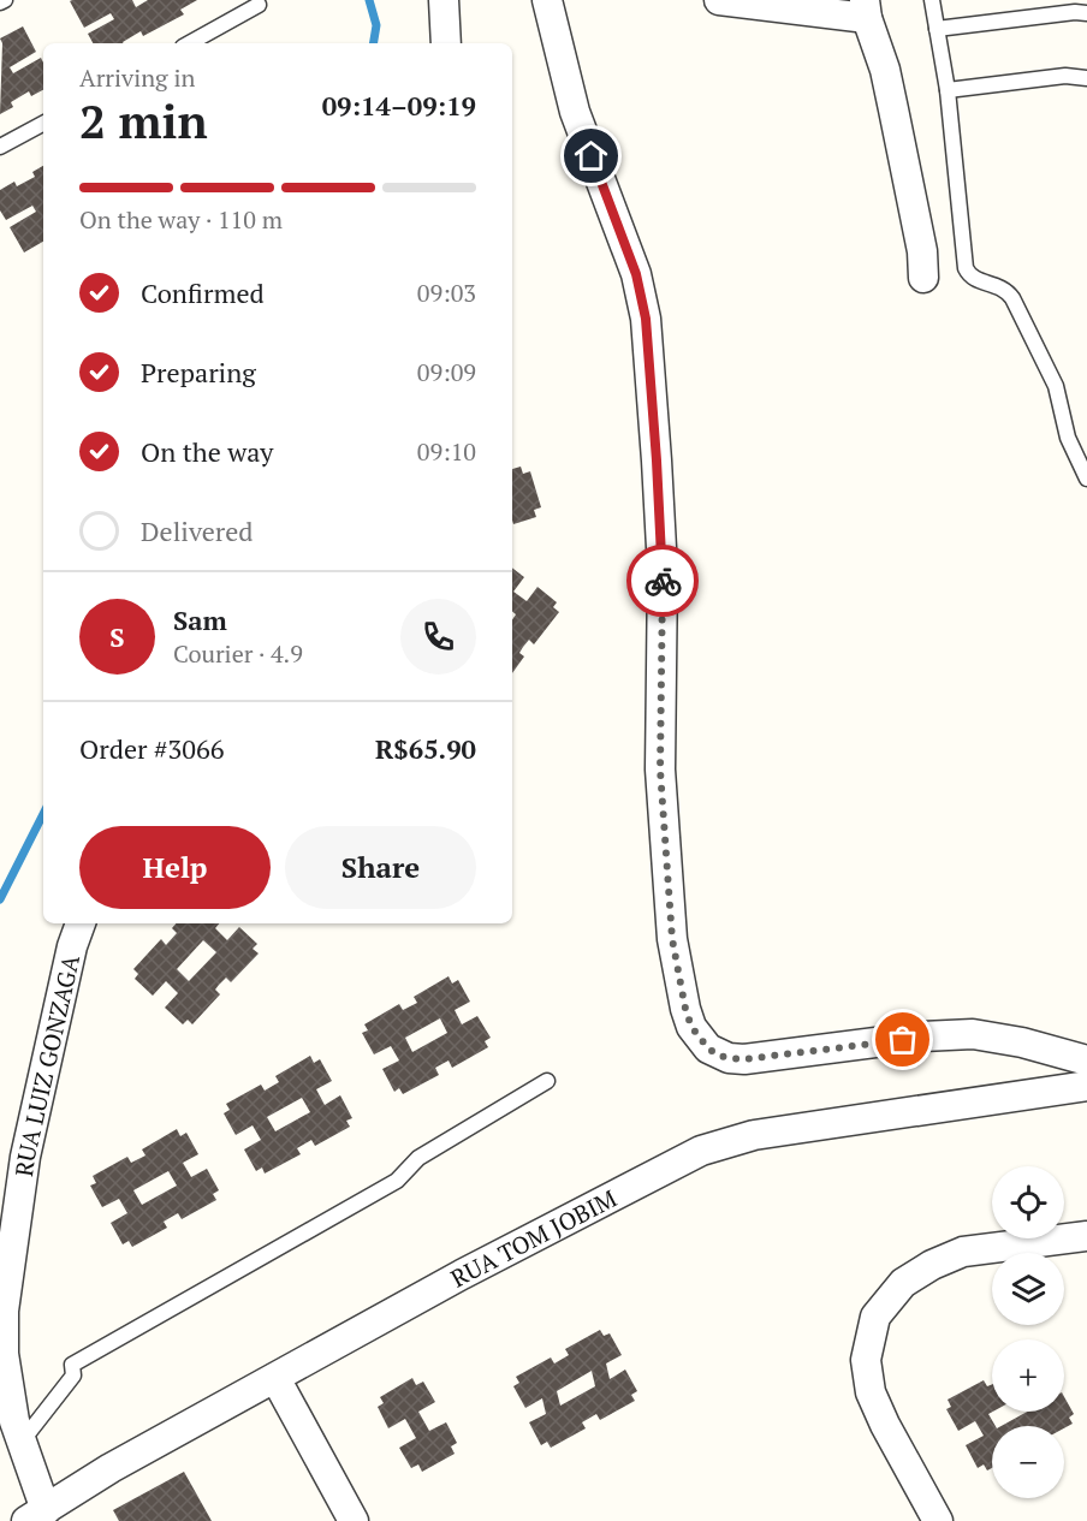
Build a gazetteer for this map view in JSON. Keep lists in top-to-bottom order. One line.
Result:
{"streets":{"street":["RUA LUIZ GONZAGA","RUA TOM JOBIM"]},"crossings":[["RUA LUIZ GONZAGA","RUA TOM JOBIM"]],"page":{"heading":["2 min","Arriving in","09:14–09:19"],"panel":["Sam","Courier · 4.9","Order #3066","R$65.90"],"bar":"On the way · 110 m","list":[["Confirmed","09:03"],["Preparing","09:09"],["On the way","09:10"],"Delivered"],"round":"S","buttons":["Help","Share"],"map_buttons":["+","−"]}}
